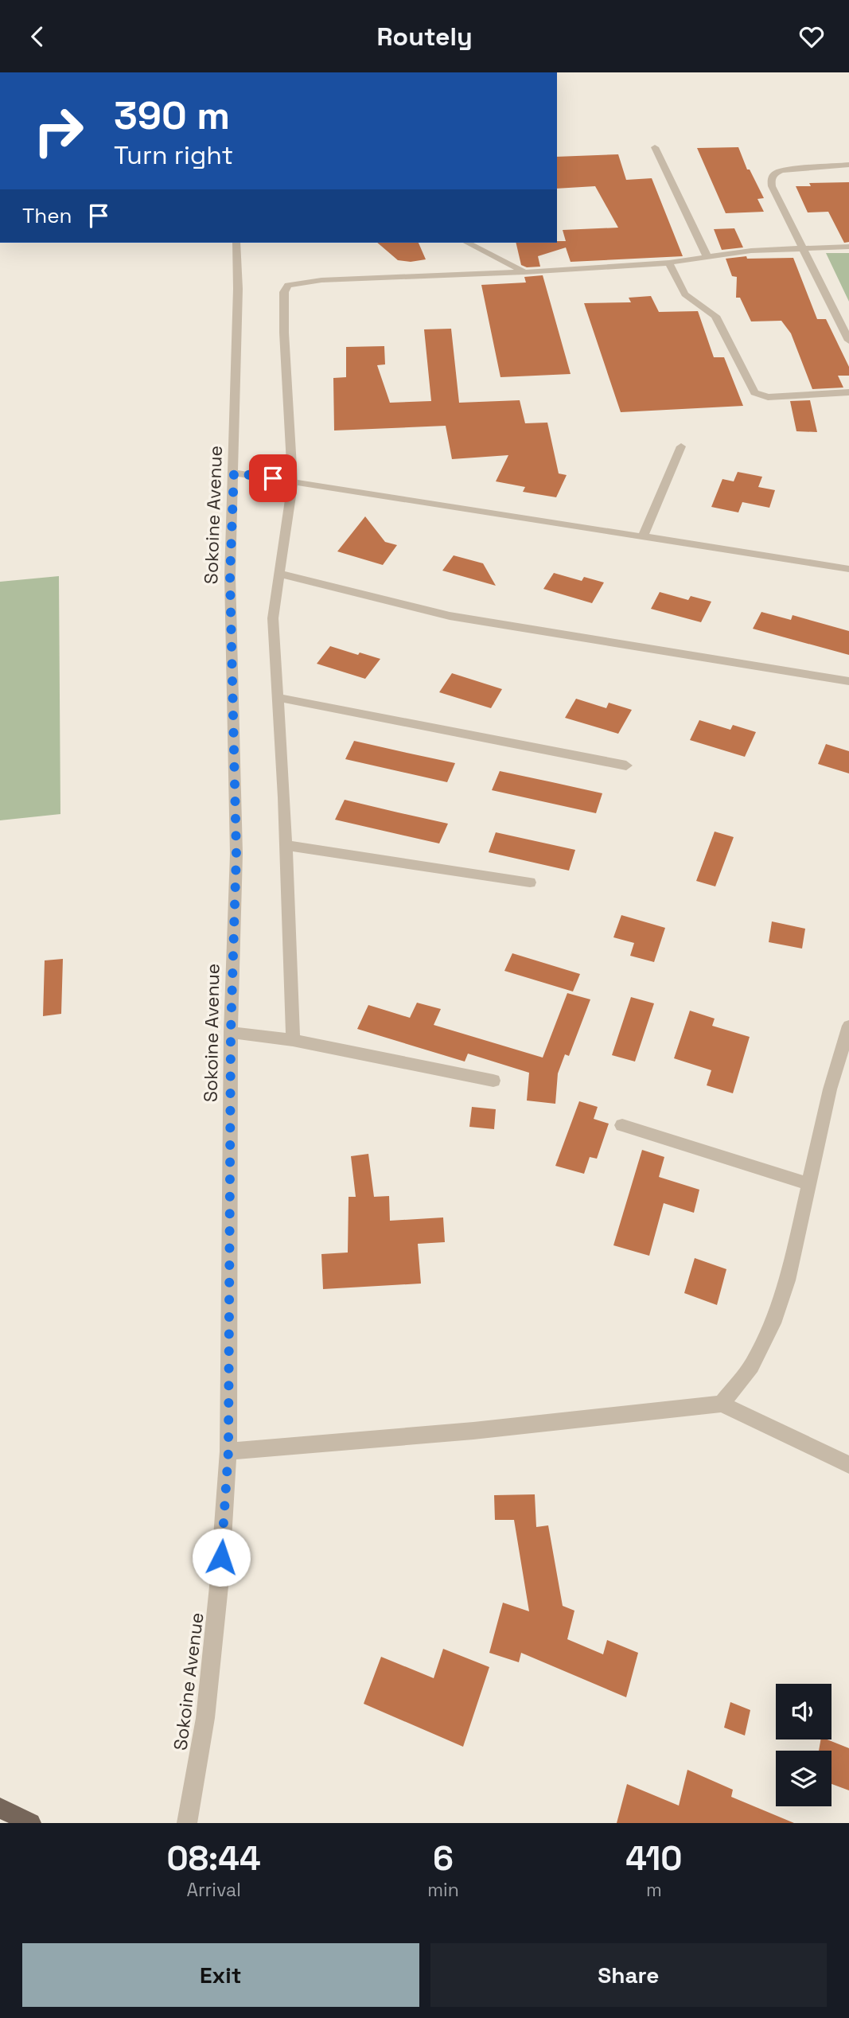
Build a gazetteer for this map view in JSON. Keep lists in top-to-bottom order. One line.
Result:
{"streets":{"street":["Sokoine Avenue"]},"page":{"header":"Routely","turn":["390 m","Turn right"],"then":"Then","eta":["08:44","Arrival","6","min","410","m"],"buttons":["Exit","Share"]}}
